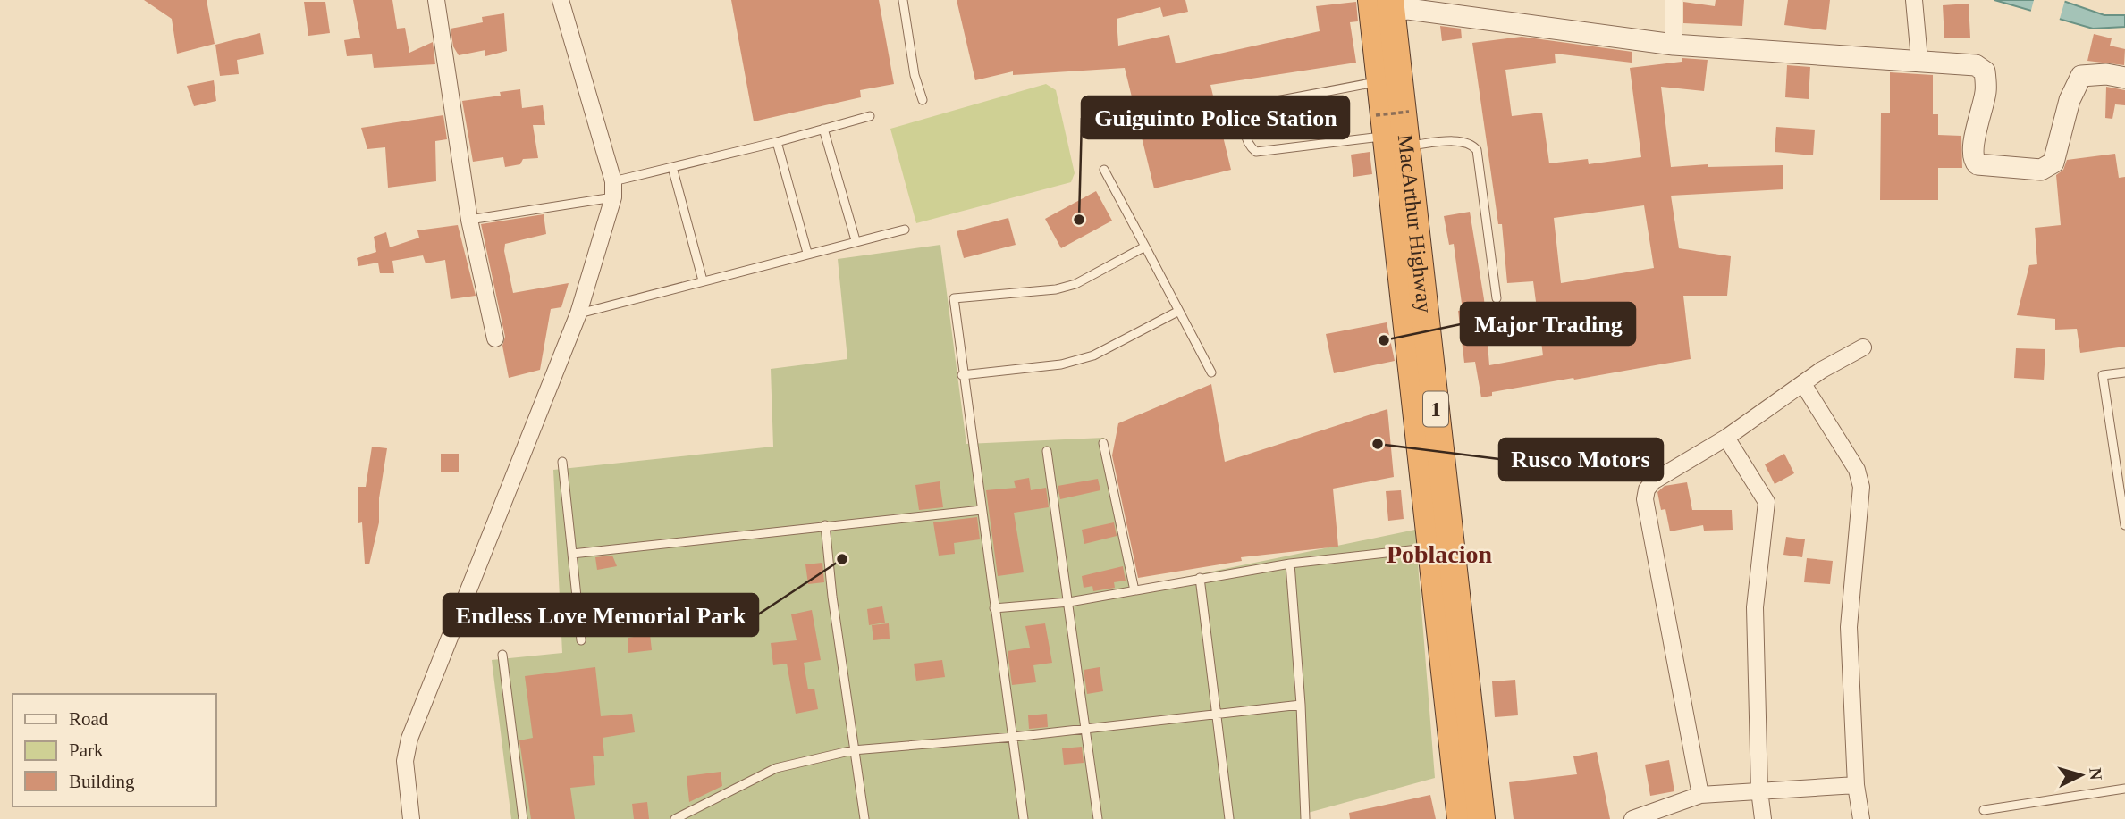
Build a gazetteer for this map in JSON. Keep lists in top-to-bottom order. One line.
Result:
{"streets":{"highway":["MacArthur Highway","1"]},"districts":["Poblacion"],"places":["Guiguinto Police Station","Major Trading","Rusco Motors","Endless Love Memorial Park"],"legend":["Road","Park","Building"],"north":"right"}
